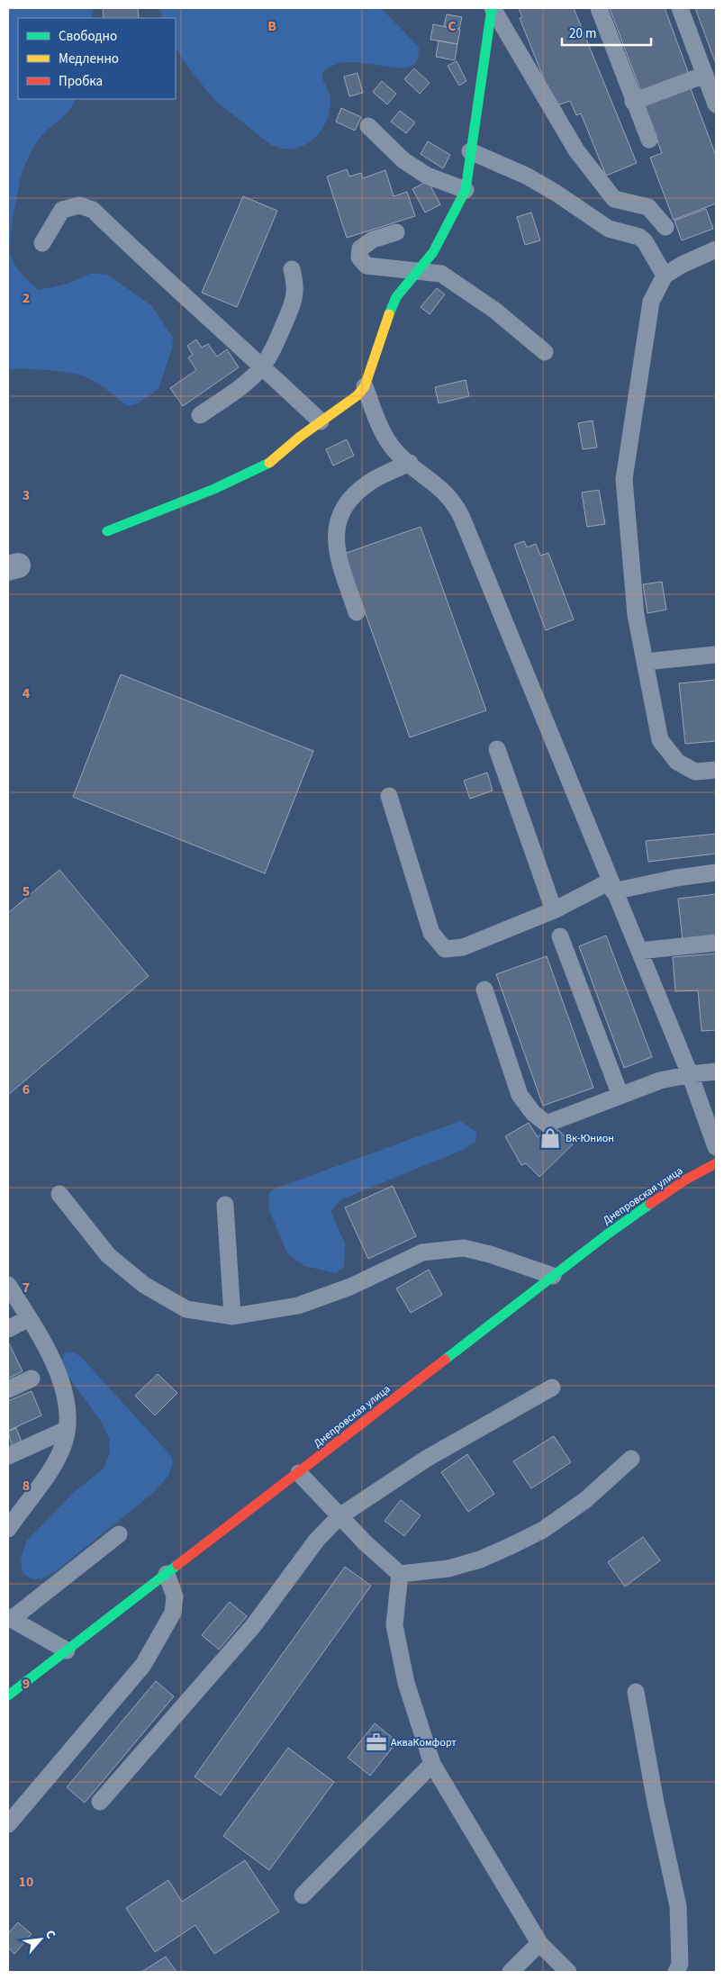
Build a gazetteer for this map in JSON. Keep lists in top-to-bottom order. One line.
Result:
{"streets":{"main road":["Днепровская улица"]},"places":{"shop":["Вк-Юнион"],"office":["АкваКомфорт"]},"legend":["Свободно","Медленно","Пробка"],"scale_bar":"20 m","north":"top right","grid":{"columns":["B","C"],"rows":["2","3","4","5","6","7","8","9","10"]}}
